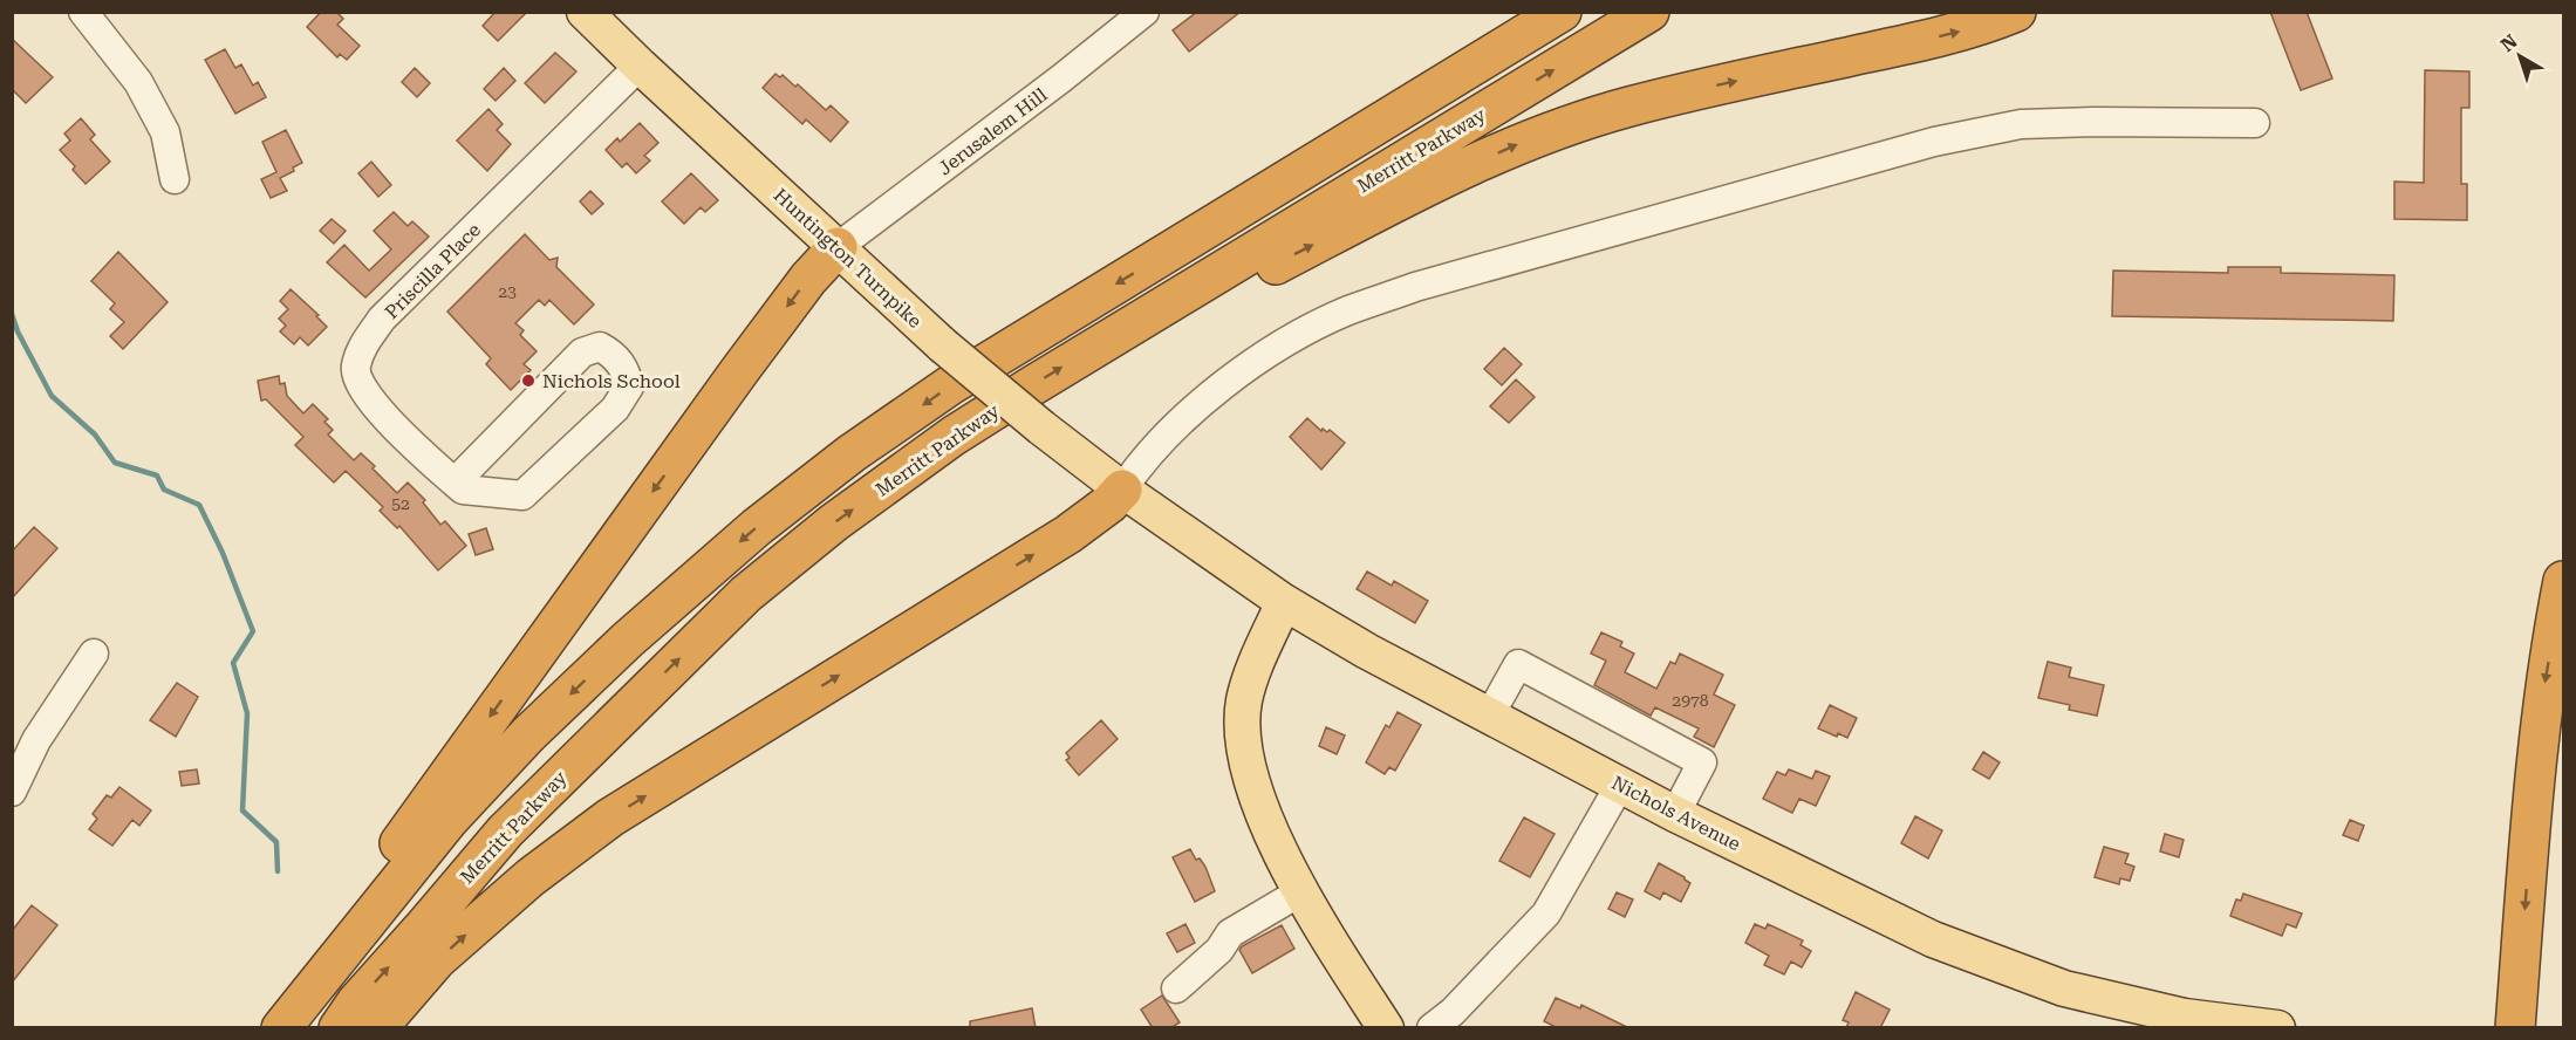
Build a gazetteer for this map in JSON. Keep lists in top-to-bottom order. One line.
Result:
{"streets":{"highway":["Merritt Parkway"],"main road":["Huntington Turnpike","Nichols Avenue"],"street":["Jerusalem Hill","Priscilla Place"]},"crossings":[["Jerusalem Hill","Huntington Turnpike"],["Huntington Turnpike","Priscilla Place"],["Huntington Turnpike","Nichols Avenue"]],"places":["Nichols School"],"house_numbers":["23","52","2978"],"north":"top left"}
